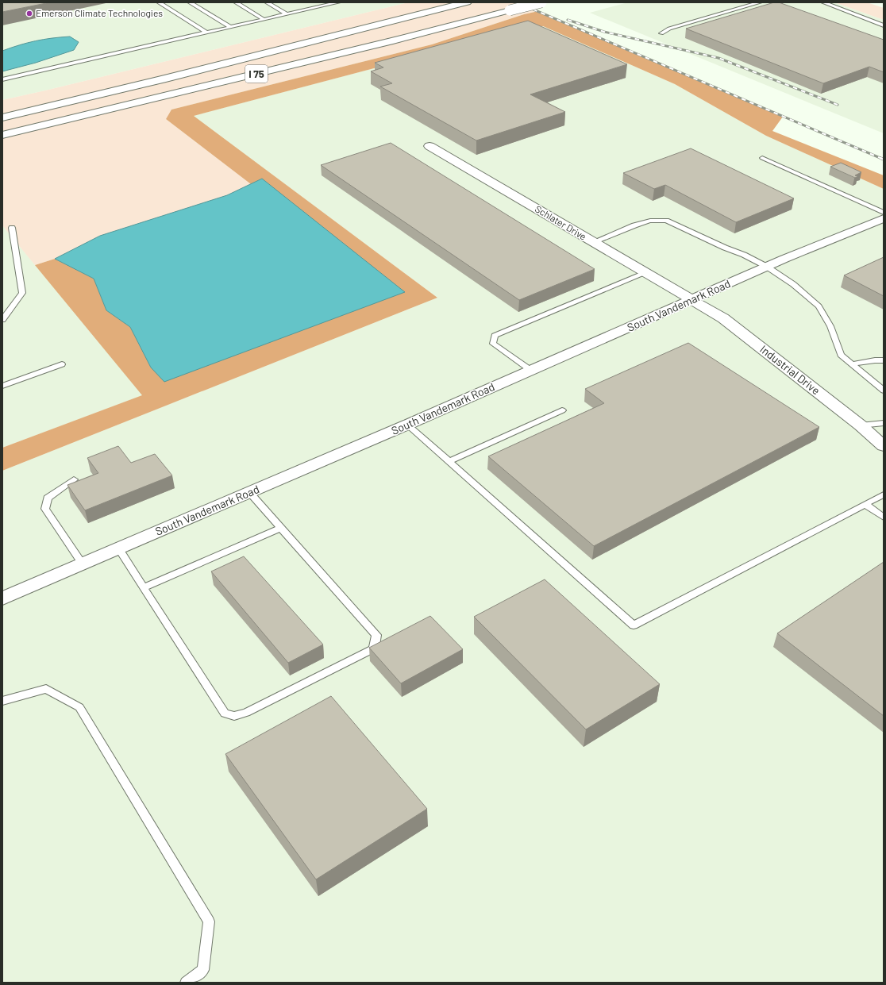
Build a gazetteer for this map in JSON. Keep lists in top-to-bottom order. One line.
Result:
{"streets":{"highway":["I 75"],"street":["Schlater Drive","South Vandemark Road","Industrial Drive"]},"crossings":[["Schlater Drive","South Vandemark Road"],["Schlater Drive","Industrial Drive"],["South Vandemark Road","Industrial Drive"]],"places":["Emerson Climate Technologies"]}
